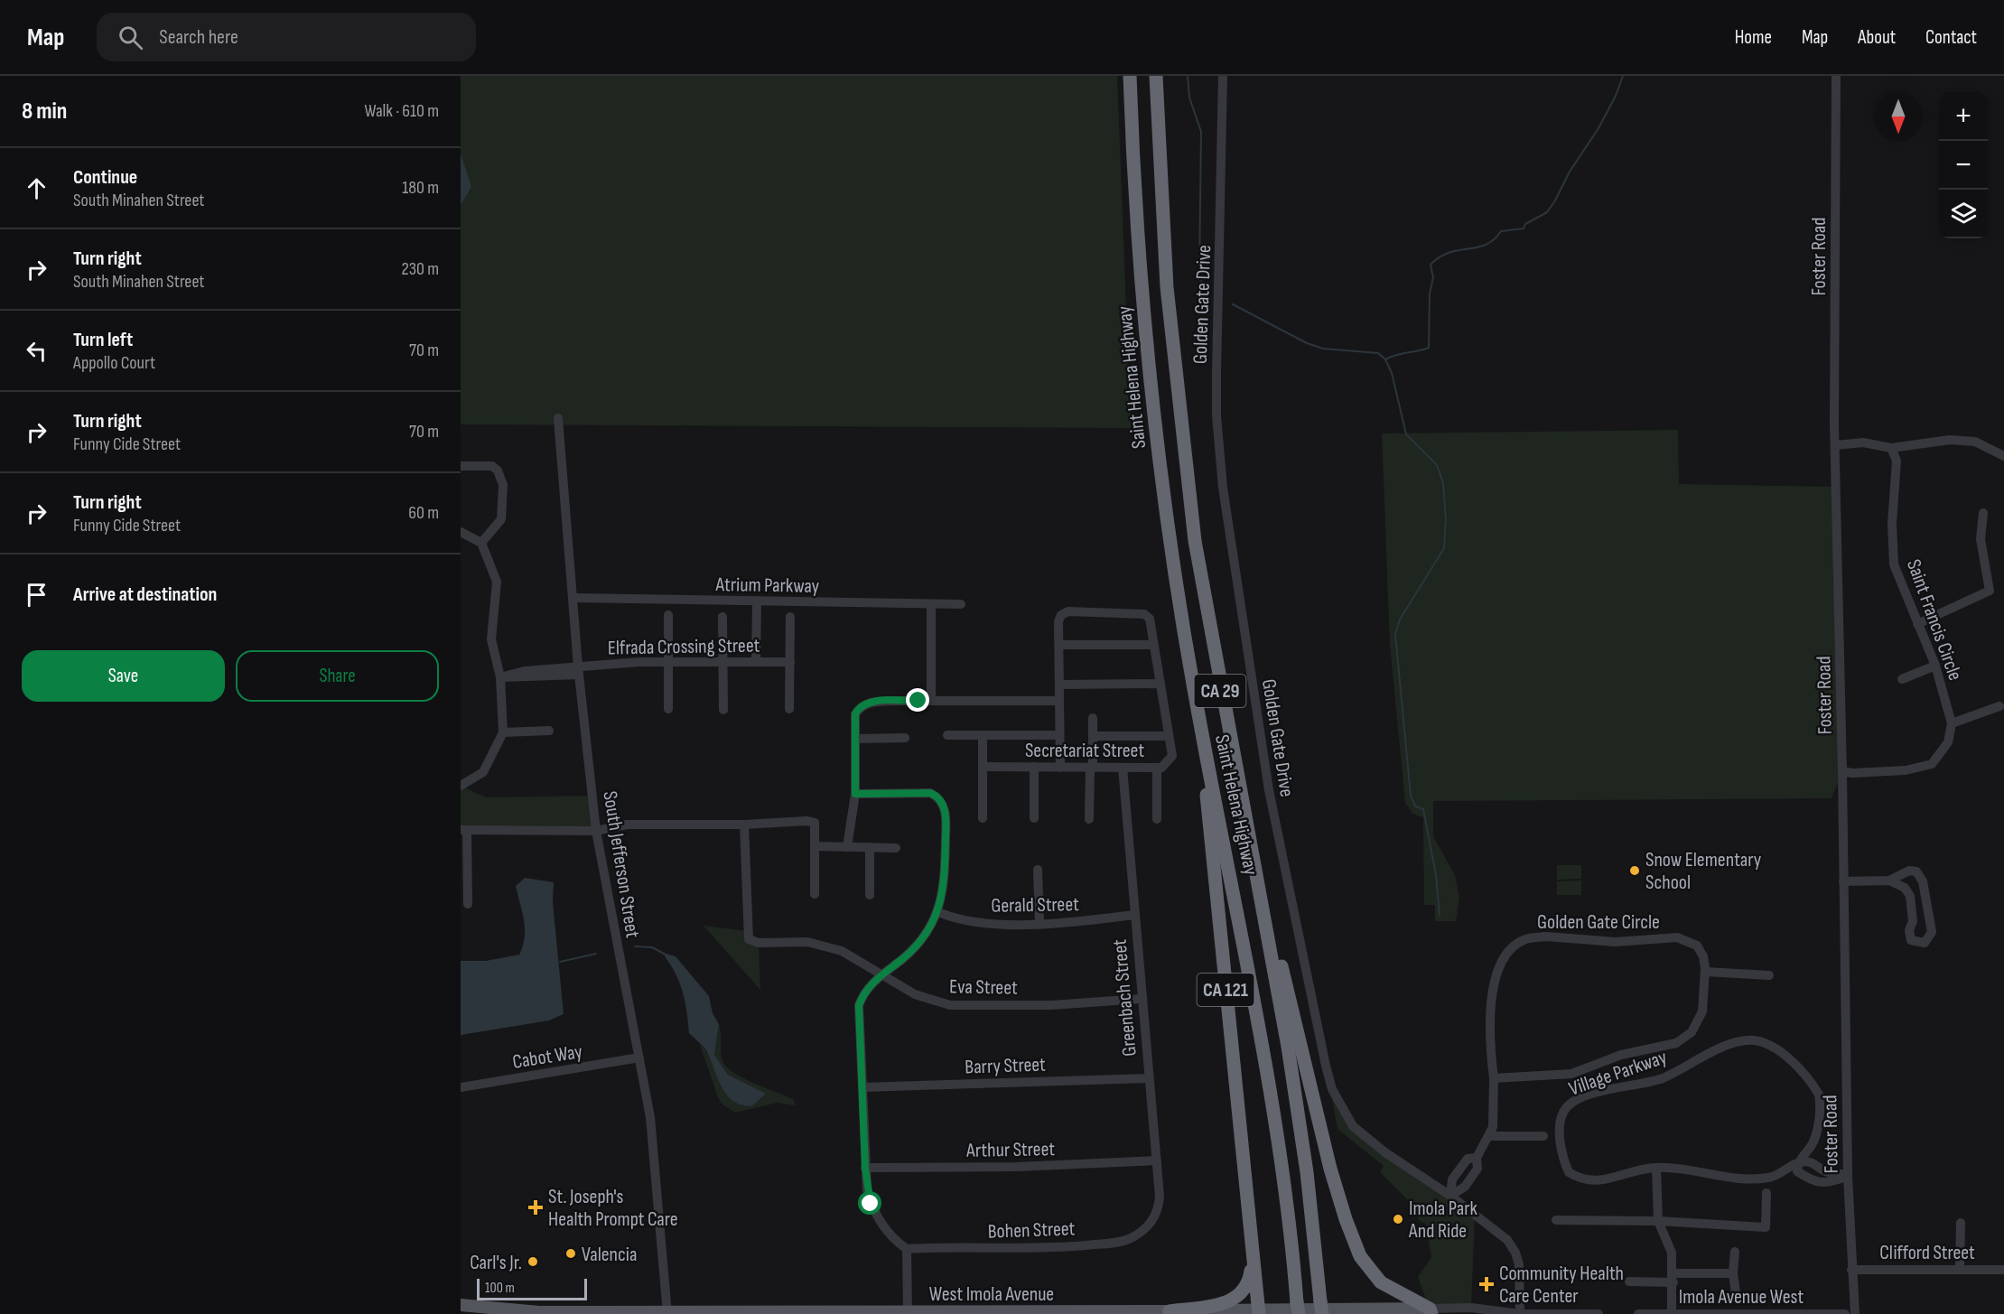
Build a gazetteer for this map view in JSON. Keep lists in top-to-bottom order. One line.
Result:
{"streets":{"highway":["Saint Helena Highway","CA 29","CA 121"],"main road":["West Imola Avenue"],"street":["Foster Road","Golden Gate Drive","Atrium Parkway","Saint Francis Circle","Elfrada Crossing Street","Secretariat Street","South Jefferson Street","Gerald Street","Golden Gate Circle","Eva Street","Greenbach Street","Cabot Way","Barry Street","Village Parkway","Arthur Street","Bohen Street","Clifford Street","Imola Avenue West"]},"crossings":[["Foster Road","Clifford Street"],["Golden Gate Drive","Golden Gate Circle"],["Golden Gate Drive","West Imola Avenue"],["Saint Helena Highway","CA 121"],["Atrium Parkway","South Jefferson Street"],["Elfrada Crossing Street","South Jefferson Street"],["Secretariat Street","Greenbach Street"],["South Jefferson Street","Cabot Way"],["South Jefferson Street","West Imola Avenue"],["Gerald Street","Greenbach Street"],["Eva Street","Greenbach Street"],["CA 121","West Imola Avenue"],["Greenbach Street","Barry Street"],["Greenbach Street","Arthur Street"],["Greenbach Street","Bohen Street"]],"places":{"other":["Snow Elementary School","Imola Park And Ride","Valencia","Carl's Jr."],"health":["St. Joseph's Health Prompt Care","Community Health Care Center"]},"scale_bar":"100 m","north":"bottom","page":{"header":"Map","search":"Search here","nav":["Home","Map","About","Contact"],"heading":["8 min","Walk · 610 m"],"map_buttons":["+","−"],"list":[["Continue","South Minahen Street","180 m"],["Turn right","South Minahen Street","230 m"],["Turn left","Appollo Court","70 m"],["Turn right","Funny Cide Street","70 m"],["Turn right","Funny Cide Street","60 m"],"Arrive at destination"],"buttons":["Save","Share"],"scale":"100 m"}}
